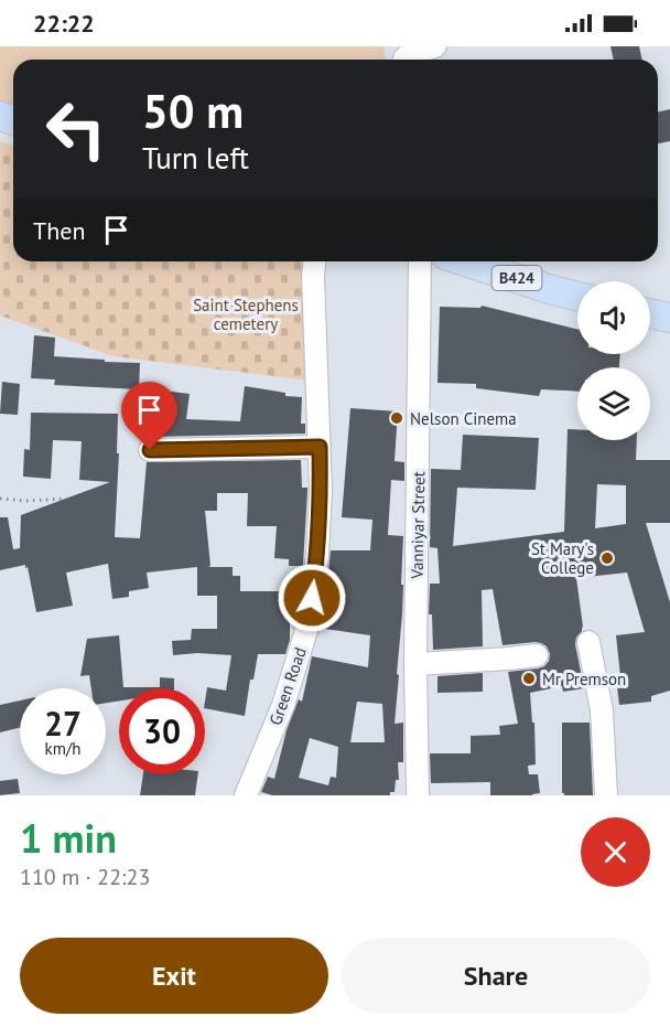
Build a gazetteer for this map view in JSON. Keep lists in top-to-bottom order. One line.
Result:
{"streets":{"main road":["B424"],"street":["Vanniyar Street","Green Road"]},"parks":["Saint Stephens cemetery"],"places":["Nelson Cinema","St Mary's College","Mr Premson"],"page":{"status":"22:22","turn":["50 m","Turn left"],"then":"Then","speed":"27 km/h","limit":"30","heading":["1 min","110 m · 22:23"],"buttons":["Exit","Share"]}}
